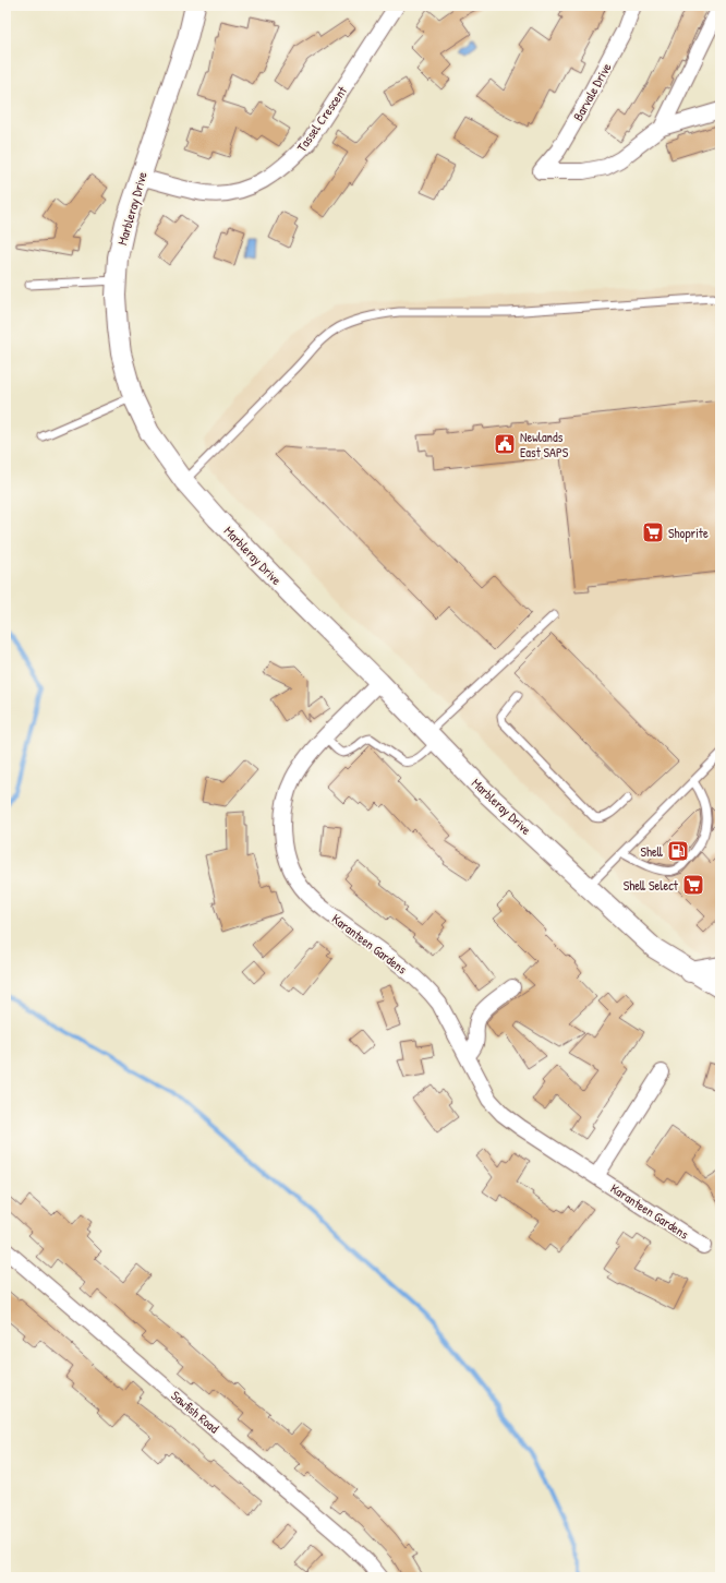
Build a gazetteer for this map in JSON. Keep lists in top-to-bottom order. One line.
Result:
{"streets":{"street":["Barvale Drive","Tassel Crescent","Marbleray Drive","Karanteen Gardens","Sawfish Road"]},"crossings":[["Tassel Crescent","Marbleray Drive"],["Marbleray Drive","Karanteen Gardens"]],"places":{"public building":["Newlands East SAPS"],"supermarket":["Shoprite","Shell Select"],"fuel station":["Shell"]}}
